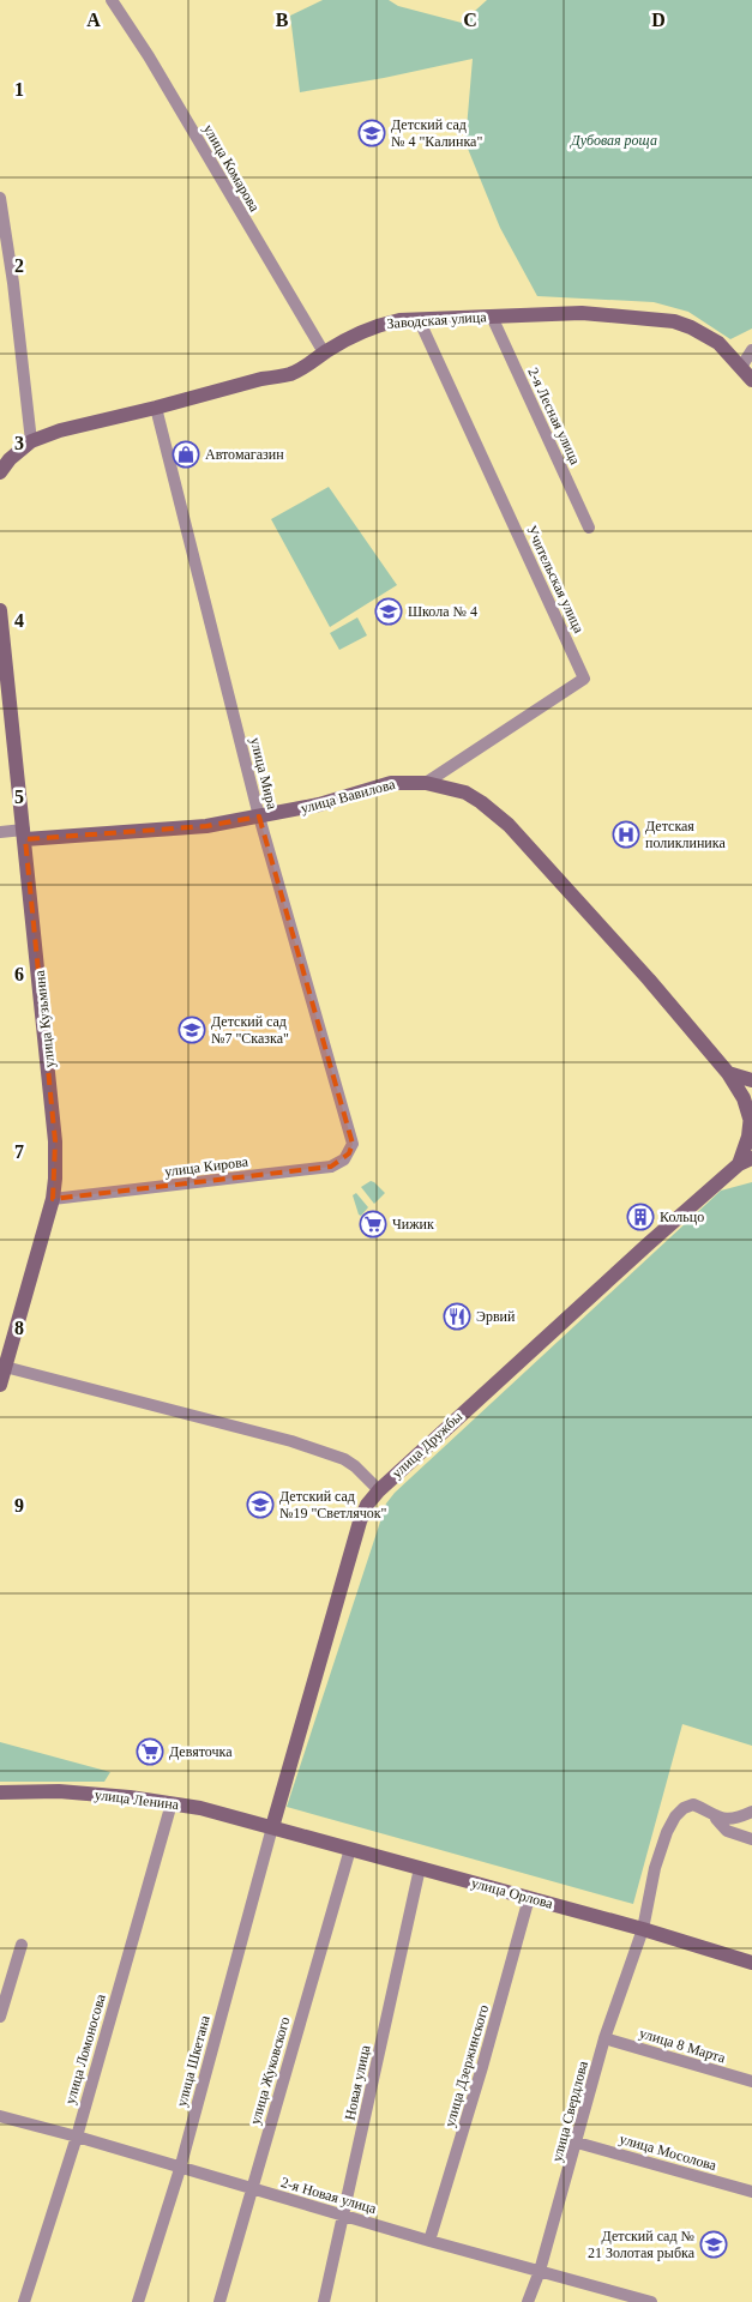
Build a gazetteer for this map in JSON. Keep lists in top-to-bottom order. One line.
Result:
{"streets":{"street":["улица Комарова","Заводская улица","2-я Лесная улица","Учительская улица","улица Мира","улица Вавилова","улица Кузьмина","улица Кирова","улица Дружбы","улица Ленина","улица Орлова","улица 8 Марта","улица Ломоносова","улица Шкетана","улица Дзержинского","улица Жуковского","Новая улица","улица Свердлова","улица Мосолова","2-я Новая улица"]},"crossings":[["улица Комарова","Заводская улица"],["Заводская улица","2-я Лесная улица"],["Заводская улица","Учительская улица"],["Заводская улица","улица Мира"],["Учительская улица","улица Вавилова"],["улица Мира","улица Вавилова"],["улица Мира","улица Кирова"],["улица Вавилова","улица Кузьмина"],["улица Кузьмина","улица Кирова"],["улица Дружбы","улица Ленина"],["улица Дружбы","улица Орлова"],["улица Дружбы","улица Шкетана"],["улица Ленина","улица Орлова"],["улица Ленина","улица Ломоносова"],["улица Ленина","улица Шкетана"],["улица Орлова","улица Шкетана"],["улица Орлова","улица Дзержинского"],["улица Орлова","улица Жуковского"],["улица Орлова","Новая улица"],["улица Орлова","улица Свердлова"],["улица 8 Марта","улица Свердлова"],["улица Ломоносова","2-я Новая улица"],["улица Шкетана","2-я Новая улица"],["улица Дзержинского","2-я Новая улица"],["улица Жуковского","2-я Новая улица"],["Новая улица","2-я Новая улица"],["улица Свердлова","улица Мосолова"],["улица Свердлова","2-я Новая улица"]],"parks":["Дубовая роща"],"places":{"school or university":["Детский сад № 4 \"Калинка\"","Школа № 4","Детский сад №7 \"Сказка\"","Детский сад №19 \"Светлячок\"","Детский сад № 21 Золотая рыбка"],"shop":["Автомагазин"],"hospital":["Детская поликлиника"],"building":["Кольцо"],"supermarket":["Чижик","Девяточка"],"restaurant":["Эрвий"]},"grid":{"columns":["A","B","C","D"],"rows":["1","2","3","4","5","6","7","8","9"]}}
